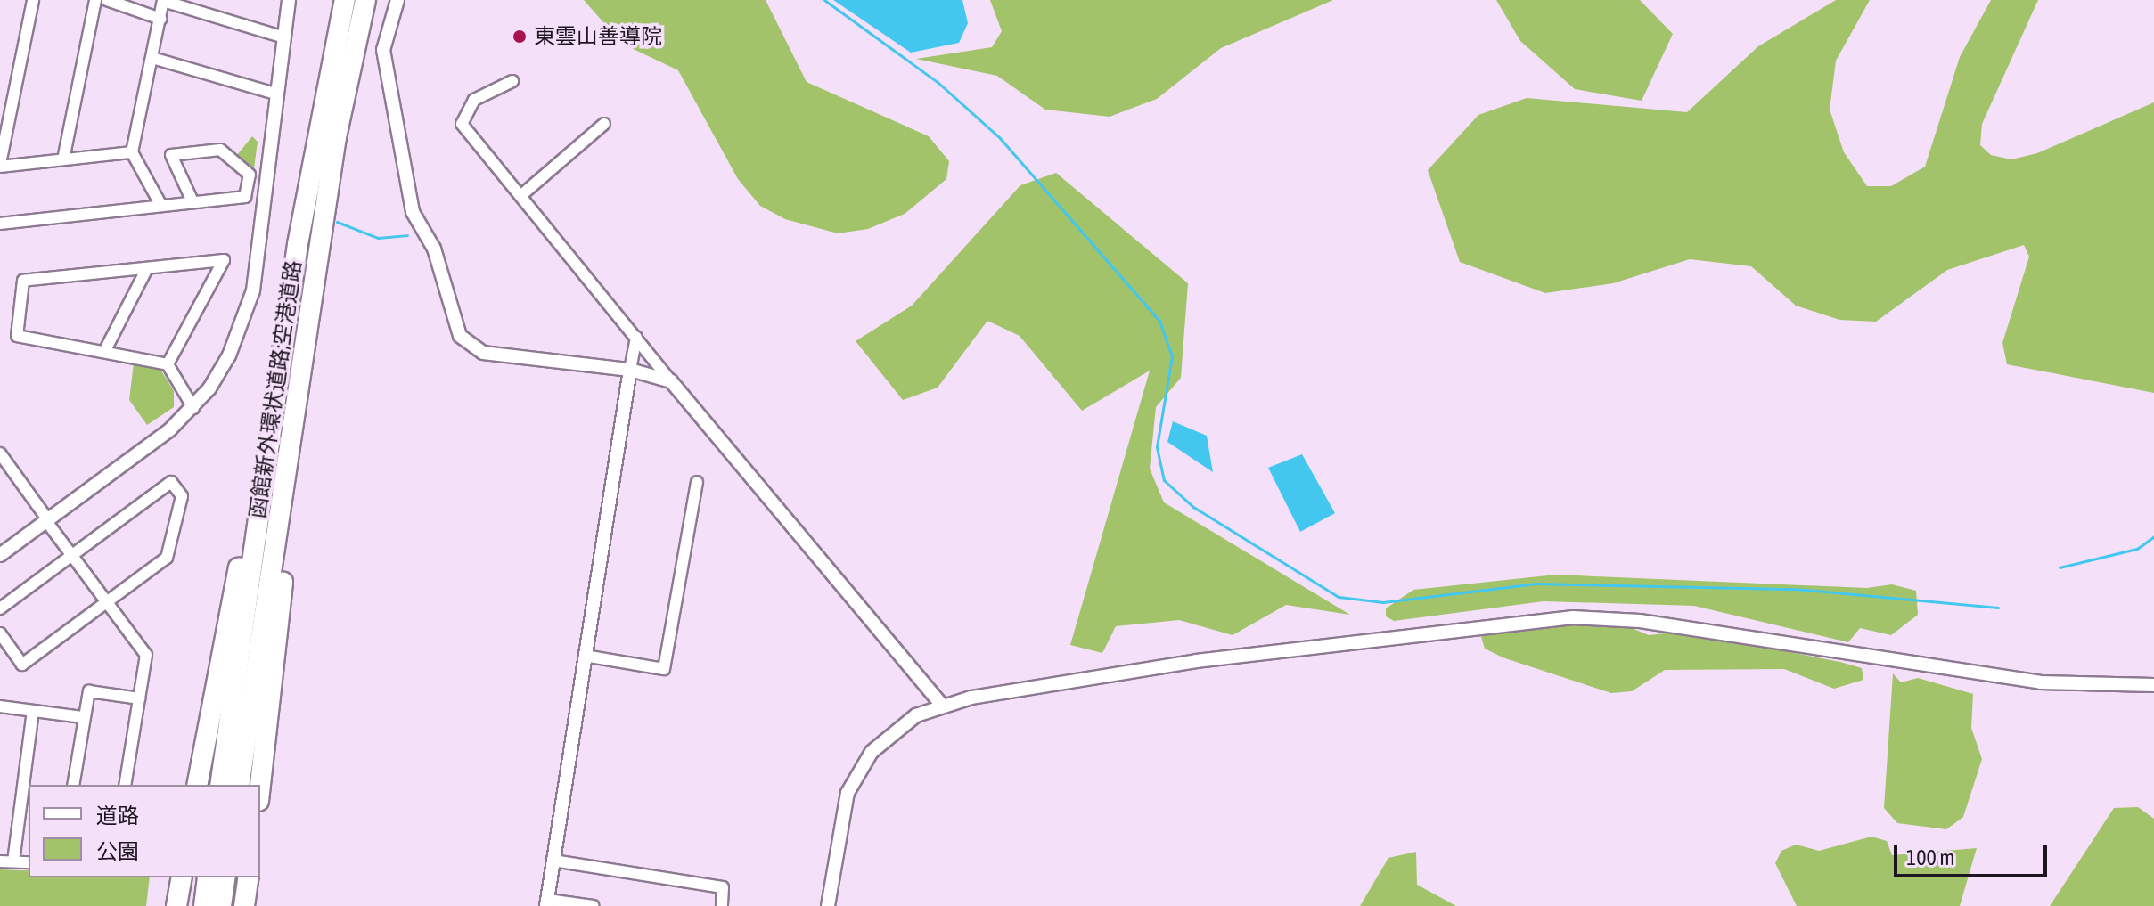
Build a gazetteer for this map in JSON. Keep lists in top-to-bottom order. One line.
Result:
{"streets":{"highway":["函館新外環状道路;空港道路"]},"places":["東雲山善導院"],"legend":["道路","公園"],"scale_bar":"100 m"}
